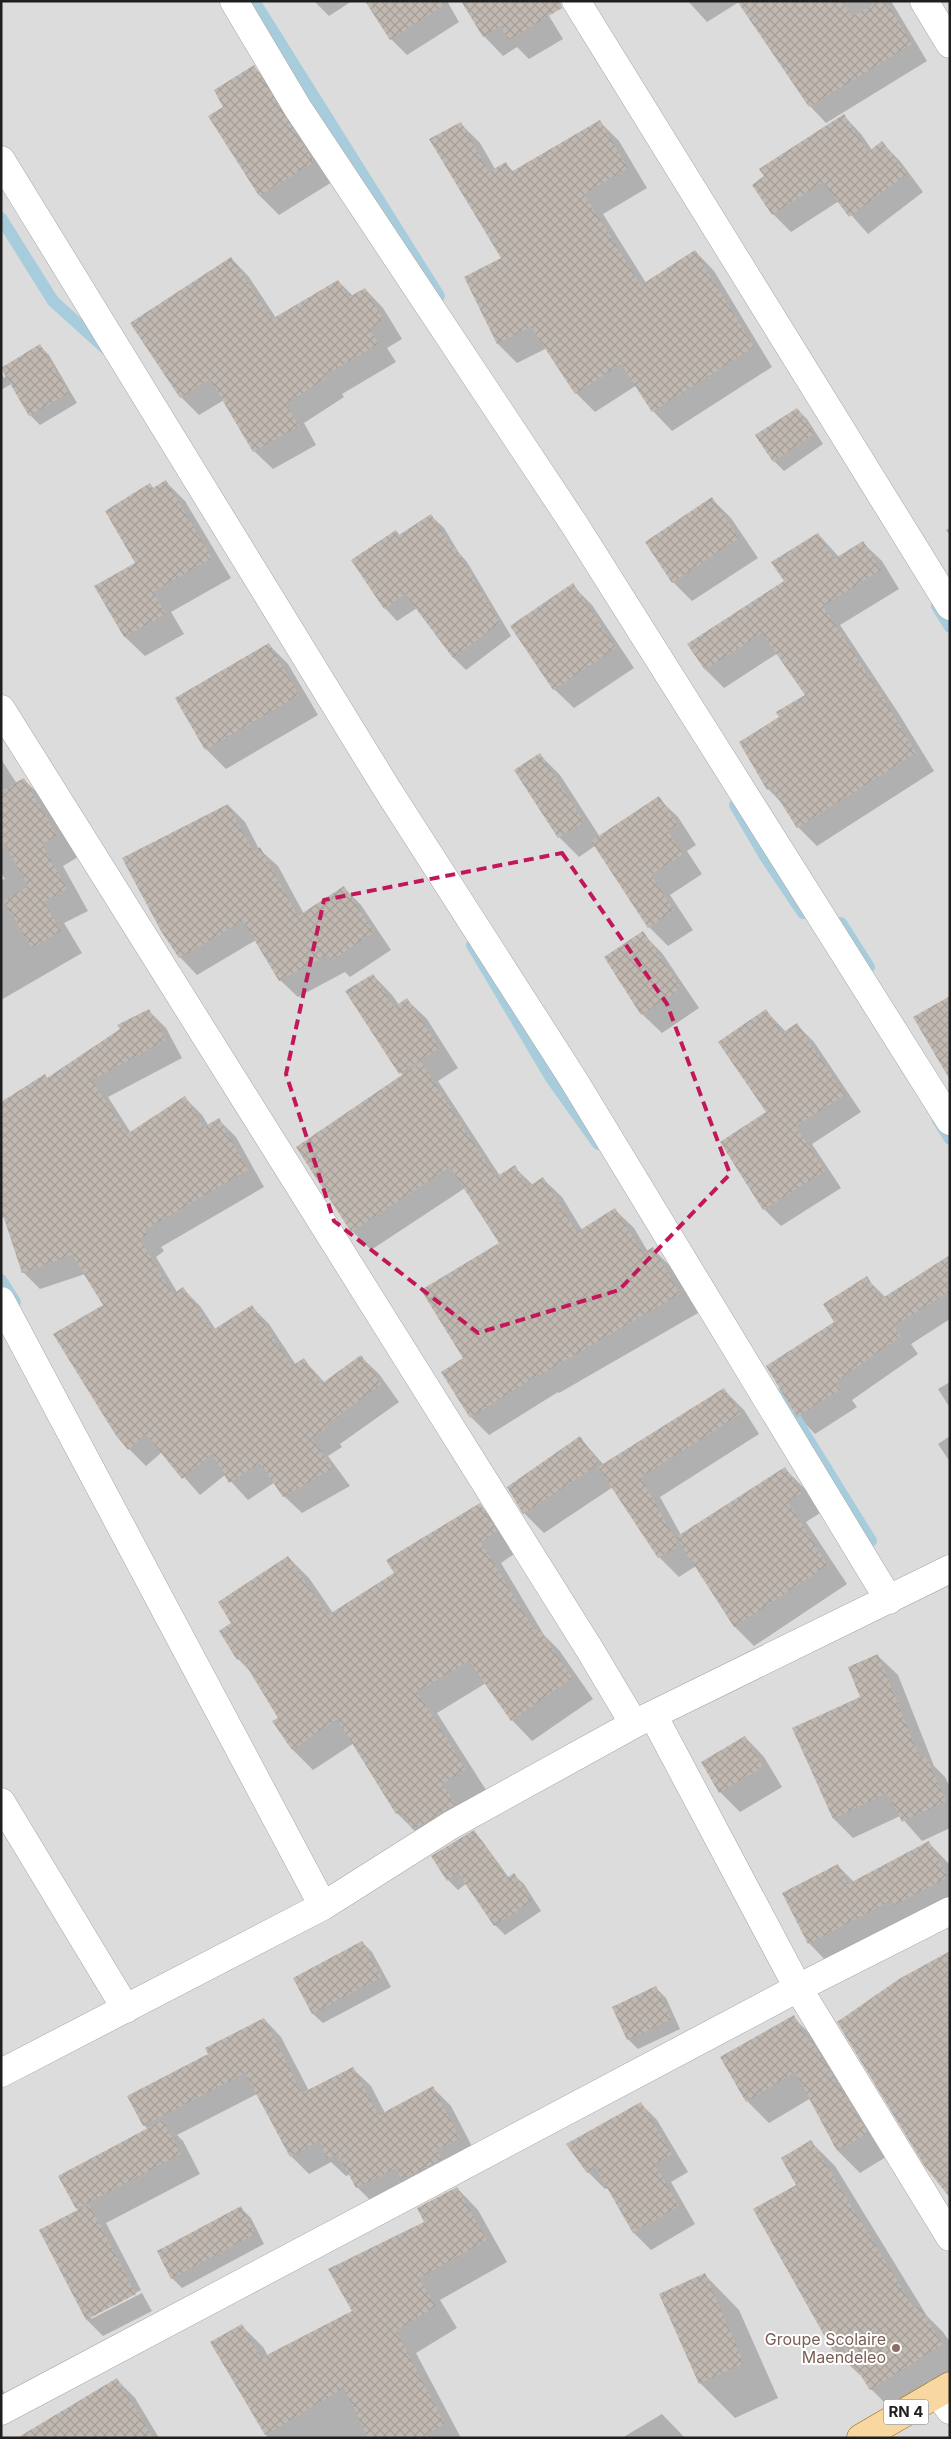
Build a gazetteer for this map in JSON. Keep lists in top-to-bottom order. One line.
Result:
{"streets":{"main road":["RN 4"]},"places":["Groupe Scolaire Maendeleo"]}
